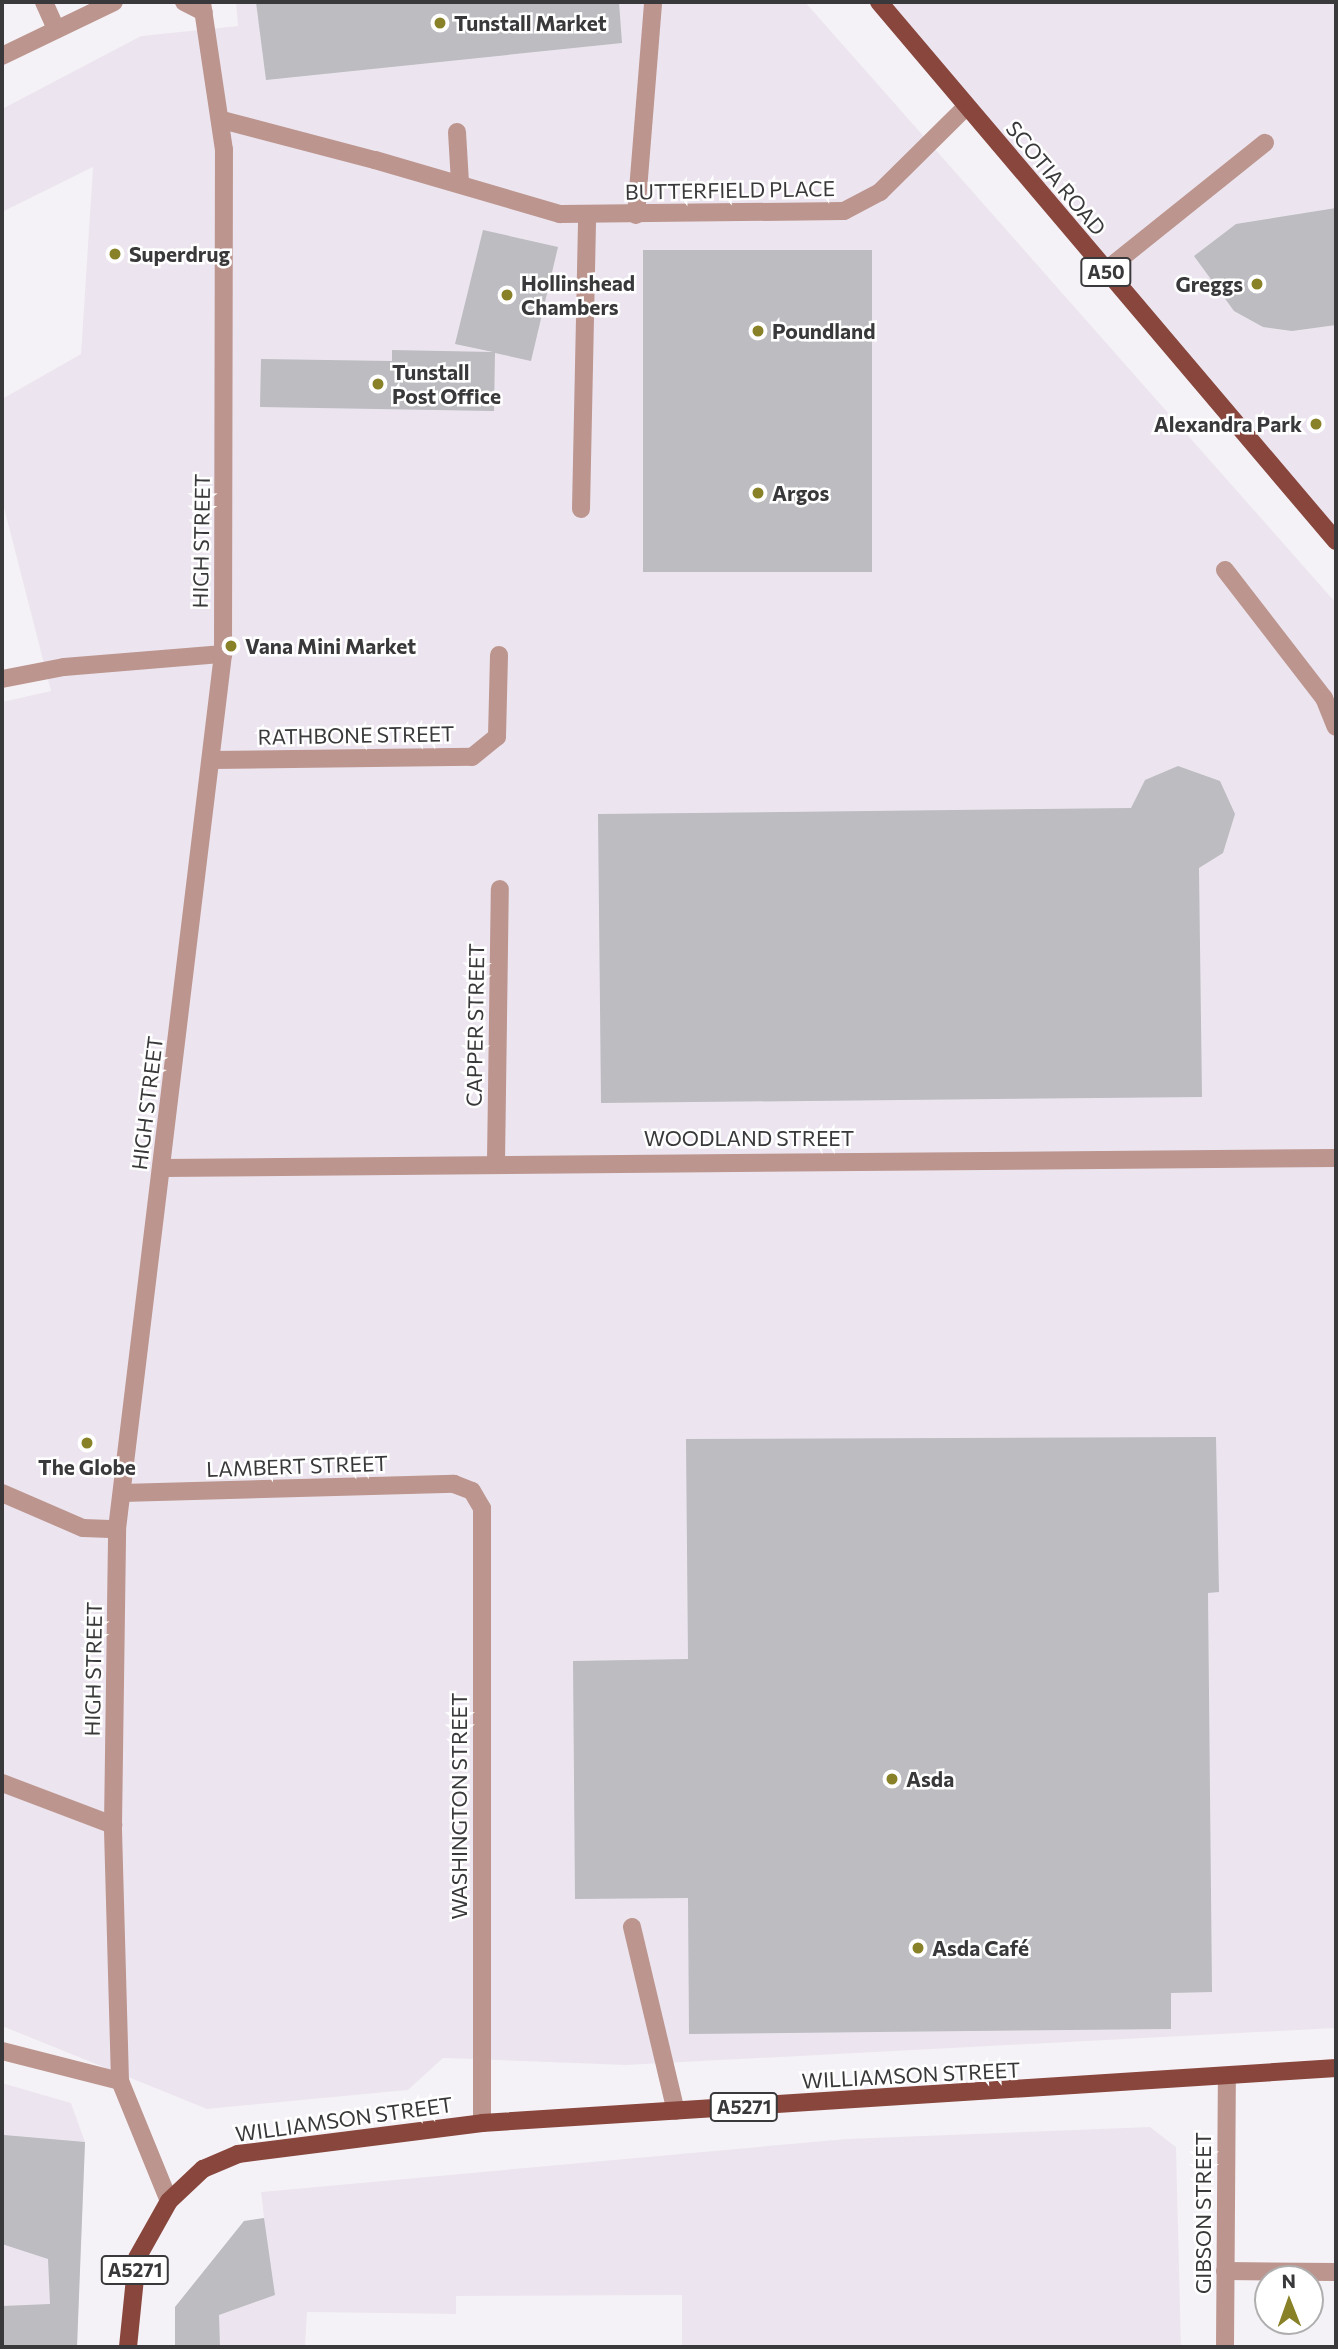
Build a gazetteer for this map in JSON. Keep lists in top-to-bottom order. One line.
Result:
{"streets":{"main road":["SCOTIA ROAD","A50","WILLIAMSON STREET","A5271"],"street":["BUTTERFIELD PLACE","HIGH STREET","RATHBONE STREET","CAPPER STREET","WOODLAND STREET","LAMBERT STREET","WASHINGTON STREET","GIBSON STREET"]},"crossings":[["SCOTIA ROAD","BUTTERFIELD PLACE"],["BUTTERFIELD PLACE","HIGH STREET"],["HIGH STREET","RATHBONE STREET"],["HIGH STREET","WOODLAND STREET"],["HIGH STREET","LAMBERT STREET"],["HIGH STREET","WILLIAMSON STREET"],["HIGH STREET","A5271"],["CAPPER STREET","WOODLAND STREET"],["LAMBERT STREET","WASHINGTON STREET"],["WASHINGTON STREET","WILLIAMSON STREET"],["WILLIAMSON STREET","A5271"],["WILLIAMSON STREET","GIBSON STREET"]],"places":["Tunstall Market","Superdrug","Greggs","Hollinshead Chambers","Poundland","Tunstall Post Office","Alexandra Park","Argos","Vana Mini Market","The Globe","Asda","Asda Café"],"north":"top"}
